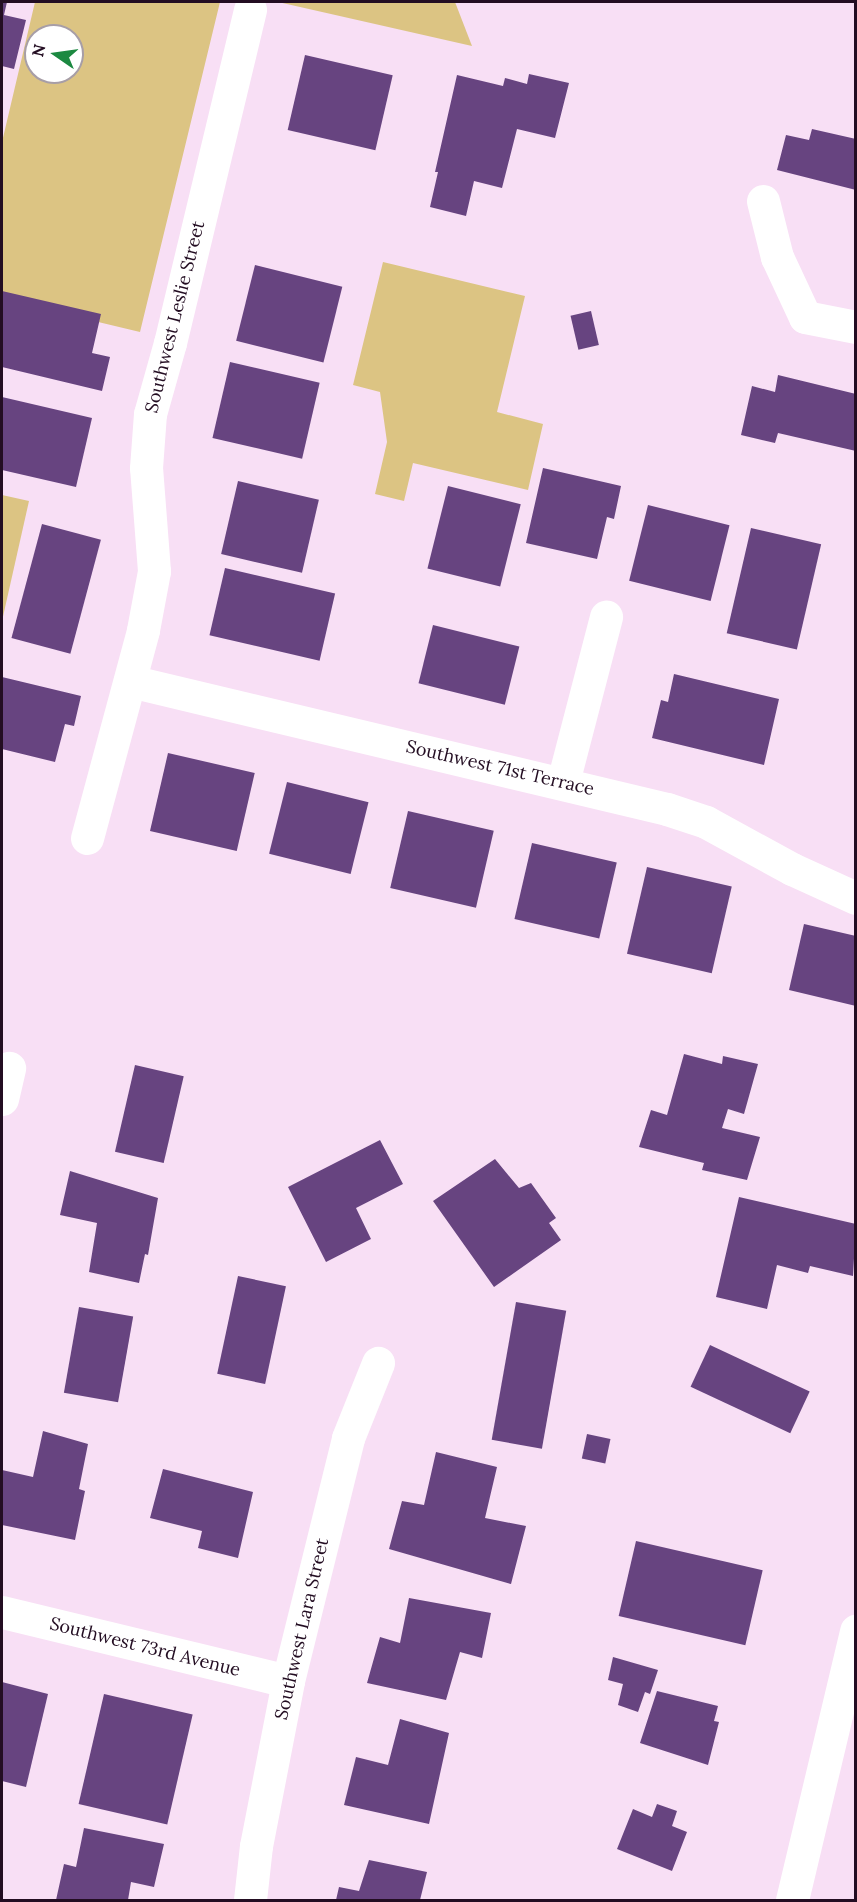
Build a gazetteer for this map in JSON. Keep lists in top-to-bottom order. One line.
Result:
{"streets":{"street":["Southwest Leslie Street","Southwest 71st Terrace","Southwest Lara Street","Southwest 73rd Avenue"]},"crossings":[["Southwest Leslie Street","Southwest 71st Terrace"],["Southwest Lara Street","Southwest 73rd Avenue"]],"north":"left"}
